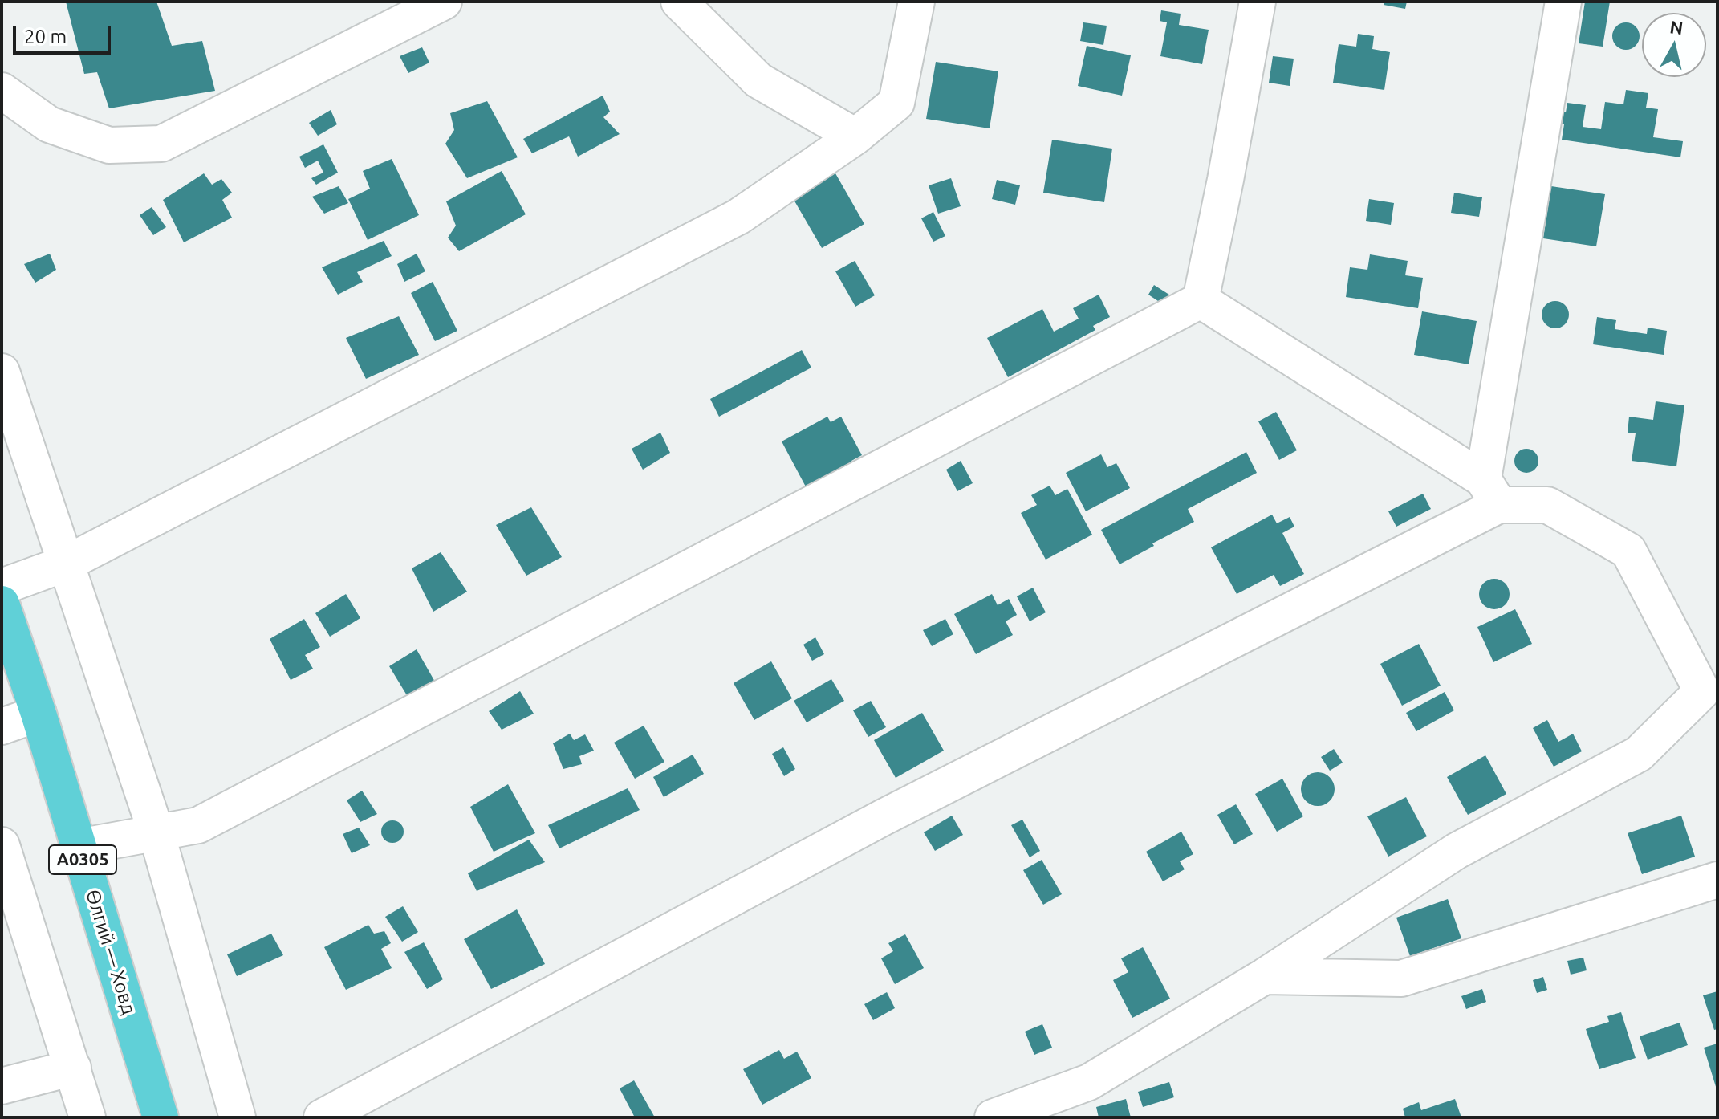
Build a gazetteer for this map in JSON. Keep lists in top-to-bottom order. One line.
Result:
{"streets":{"highway":["A0305","Өлгий — Ховд"]},"scale_bar":"20 m","north":"top"}
